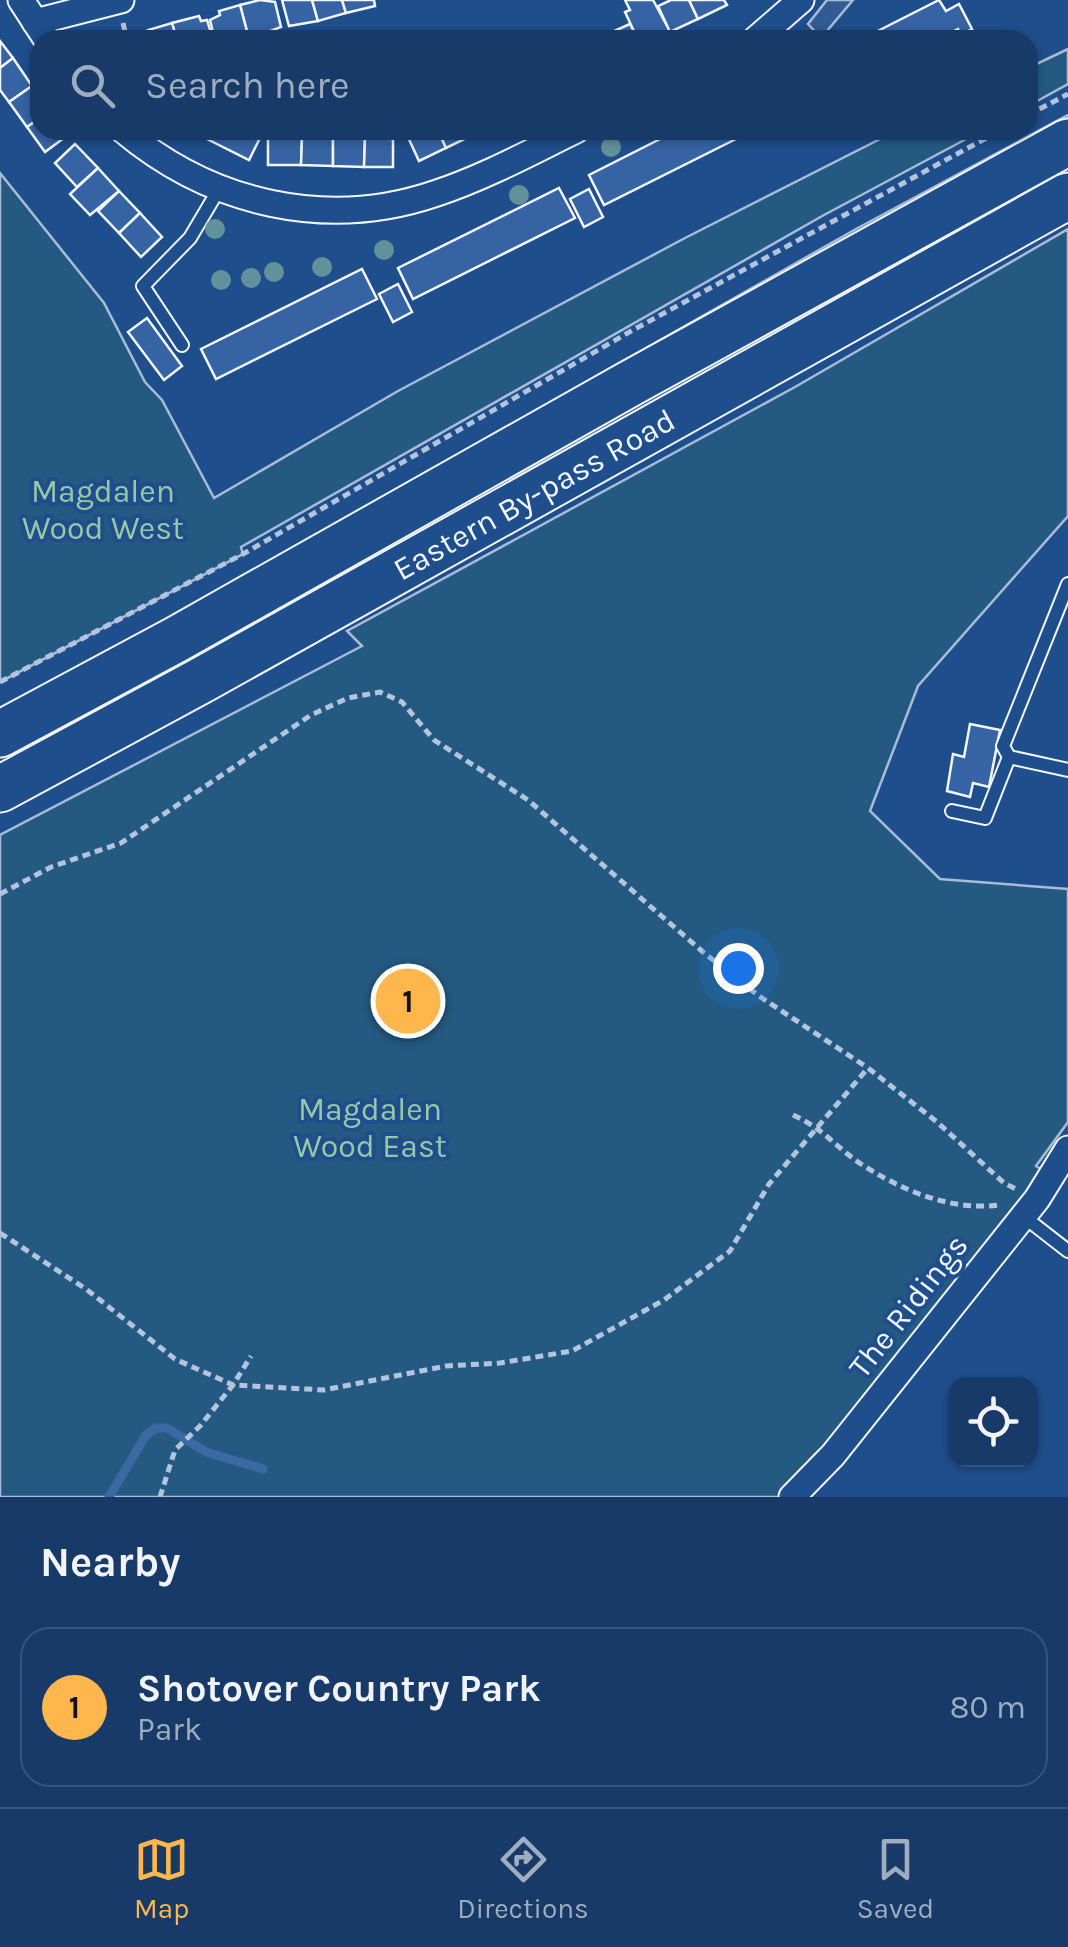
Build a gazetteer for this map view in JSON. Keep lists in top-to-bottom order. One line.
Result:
{"streets":{"highway":["Eastern By-pass Road"],"street":["The Ridings"]},"parks":["Magdalen Wood West","Magdalen Wood East"],"page":{"search":"Search here","pins":"1","heading":"Nearby","list":[{"mark":"1","name":"Shotover Country Park","note":"Park","value":"80 m"}],"nav":["Map","Directions","Saved"]}}
